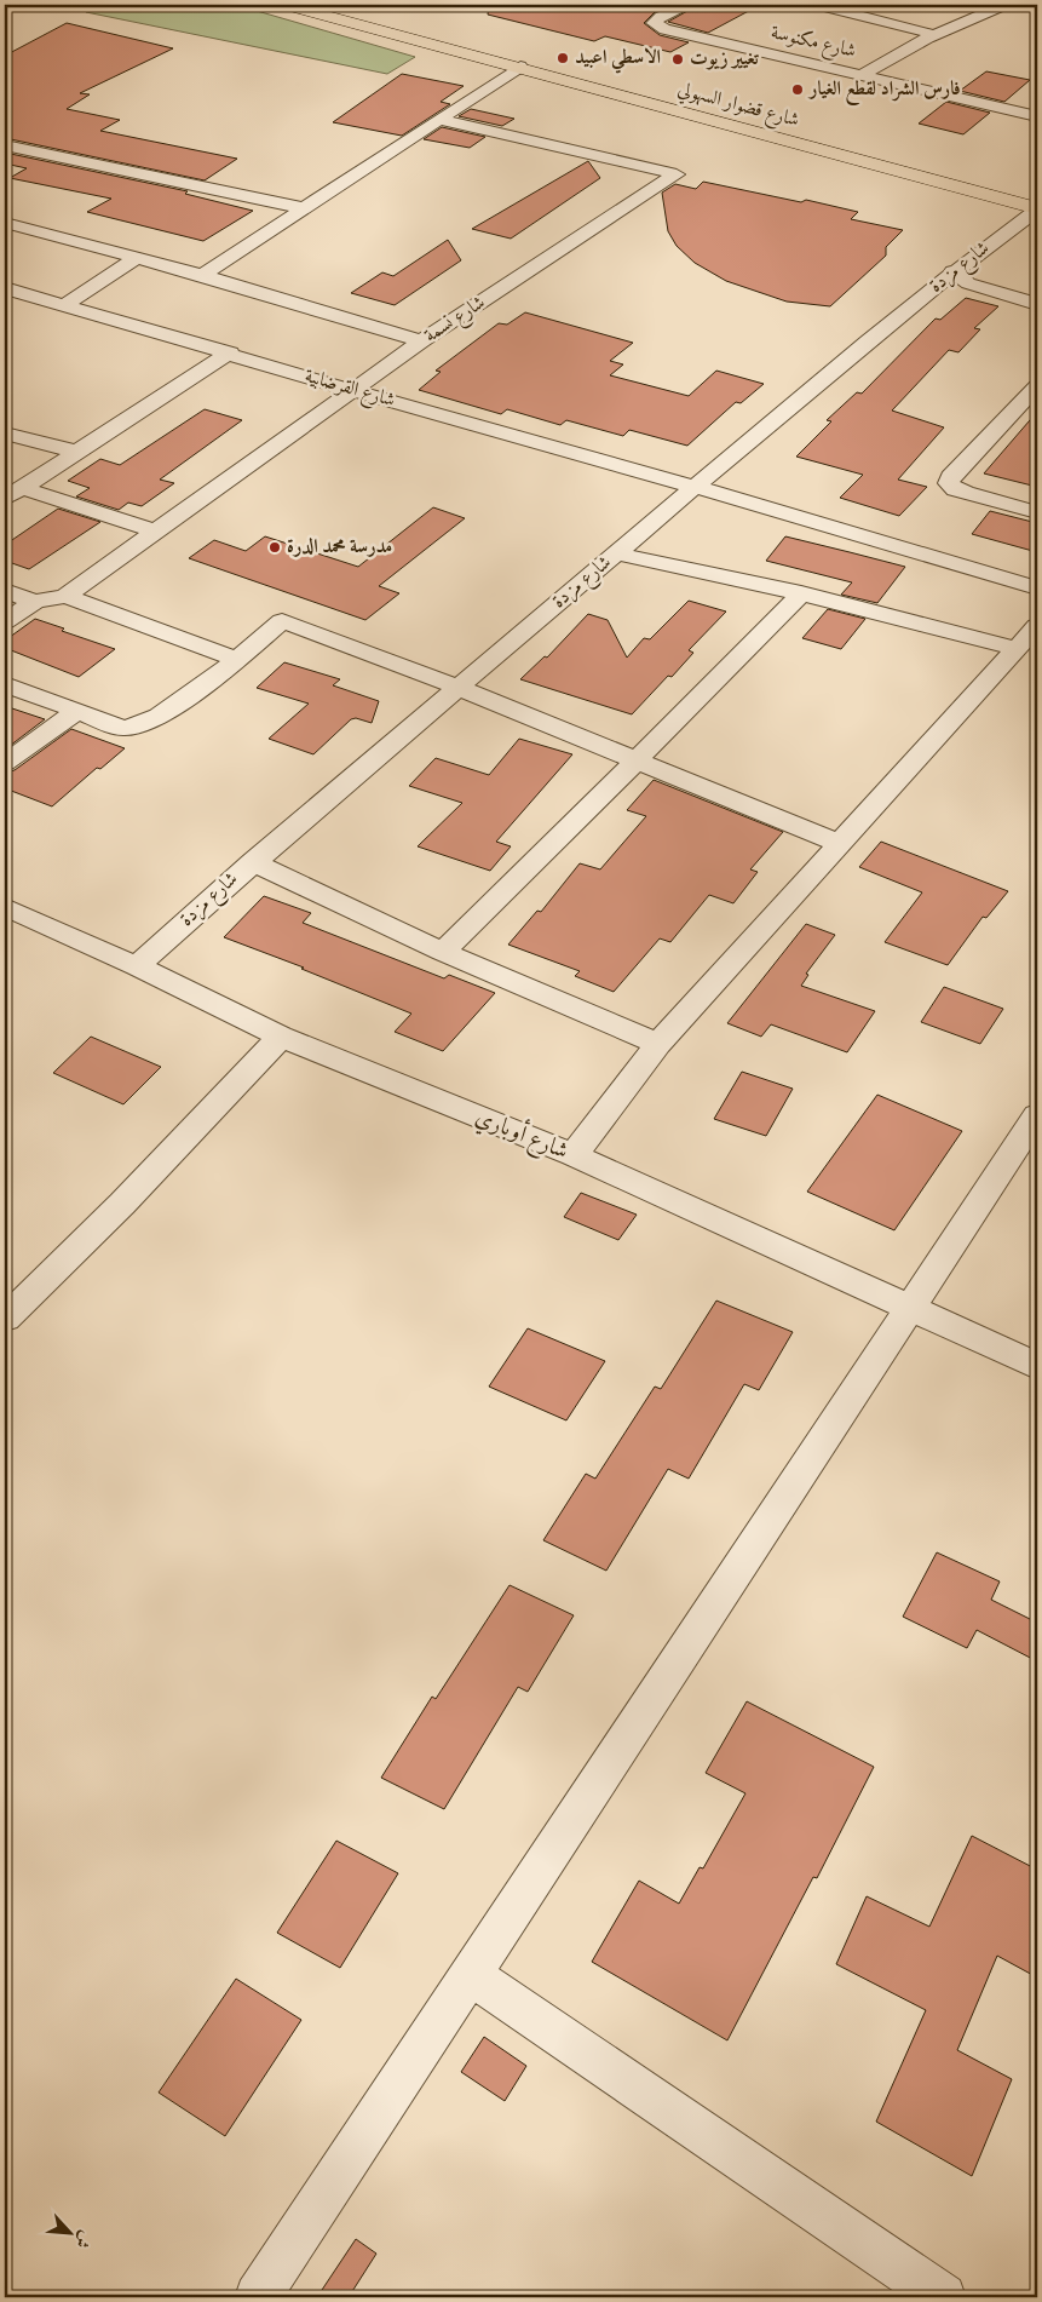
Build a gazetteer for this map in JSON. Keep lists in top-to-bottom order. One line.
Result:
{"streets":{"highway":["شارع قضوار السهولي"],"street":["شارع مكنوسة","شارع مزدة","شارع نسمة","شارع القرضابية","شارع أوباري"]},"crossings":[["شارع قضوار السهولي","شارع مزدة"],["شارع مزدة","شارع القرضابية"],["شارع مزدة","شارع أوباري"],["شارع نسمة","شارع القرضابية"]],"places":["الاسطي اعبيد","تغيير زيوت","فارس الشراد لقطع الغيار","مدرسة محمد الدرة"],"north":"bottom right"}
